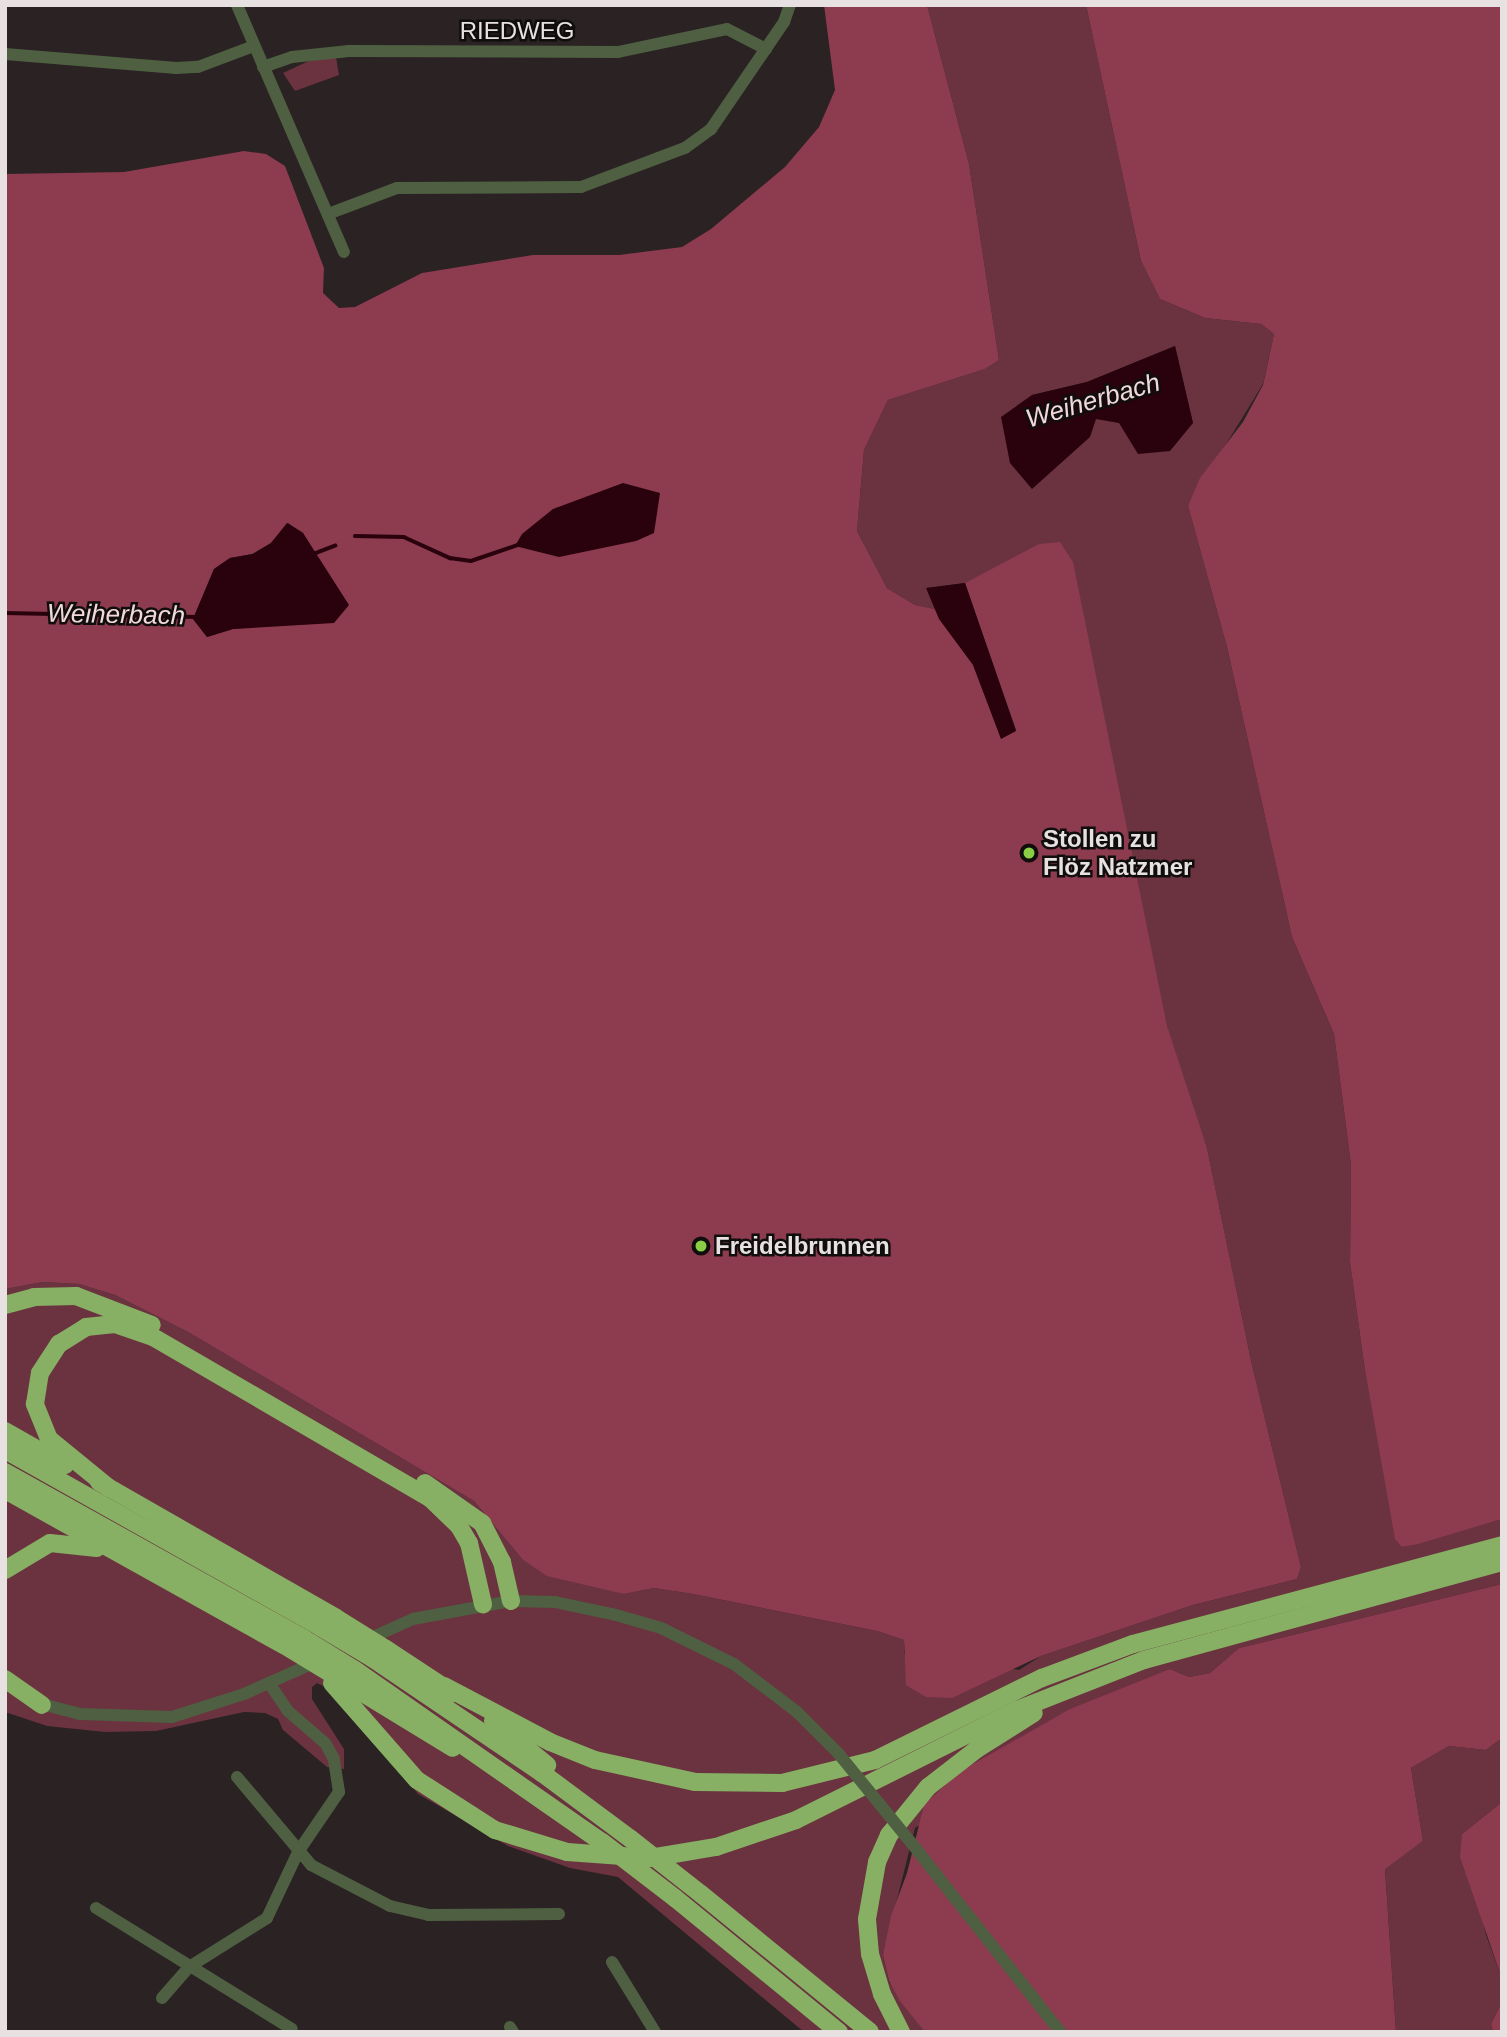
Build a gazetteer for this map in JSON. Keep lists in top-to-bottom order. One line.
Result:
{"streets":{"street":["RIEDWEG"]},"water":["Weiherbach"],"places":["Stollen zu Flöz Natzmer","Freidelbrunnen"]}
